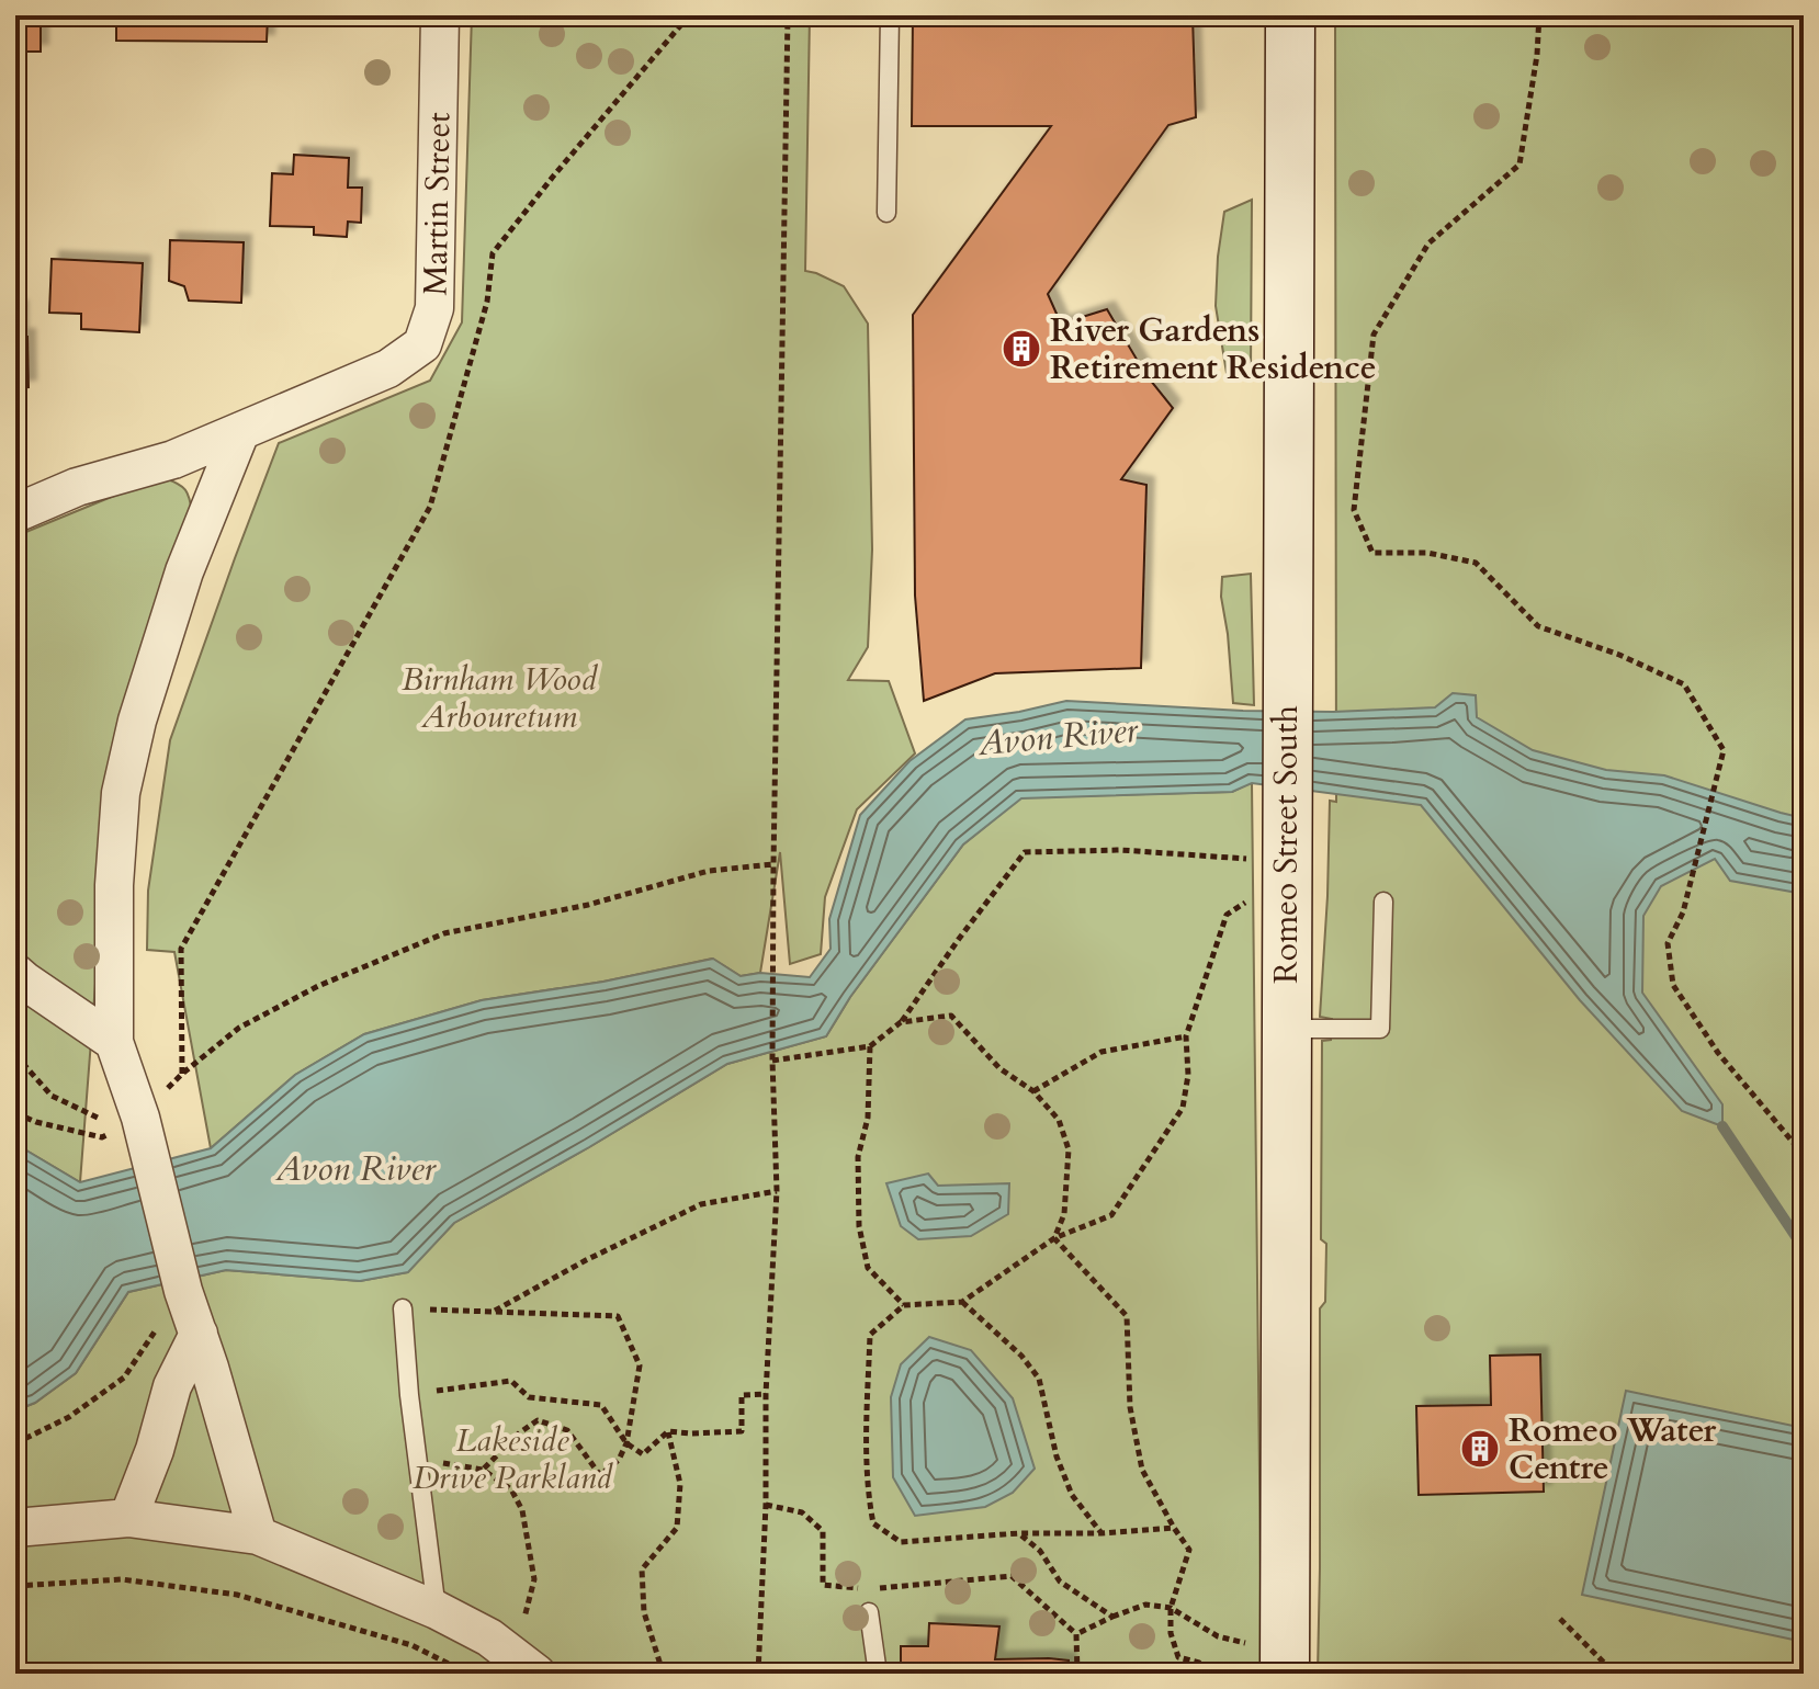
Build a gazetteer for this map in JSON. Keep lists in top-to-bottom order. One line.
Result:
{"streets":{"main road":["Romeo Street South"],"street":["Martin Street"]},"water":["Avon River"],"parks":["Birnham Wood Arbouretum","Lakeside Drive Parkland"],"places":{"building":["River Gardens Retirement Residence","Romeo Water Centre"]}}
